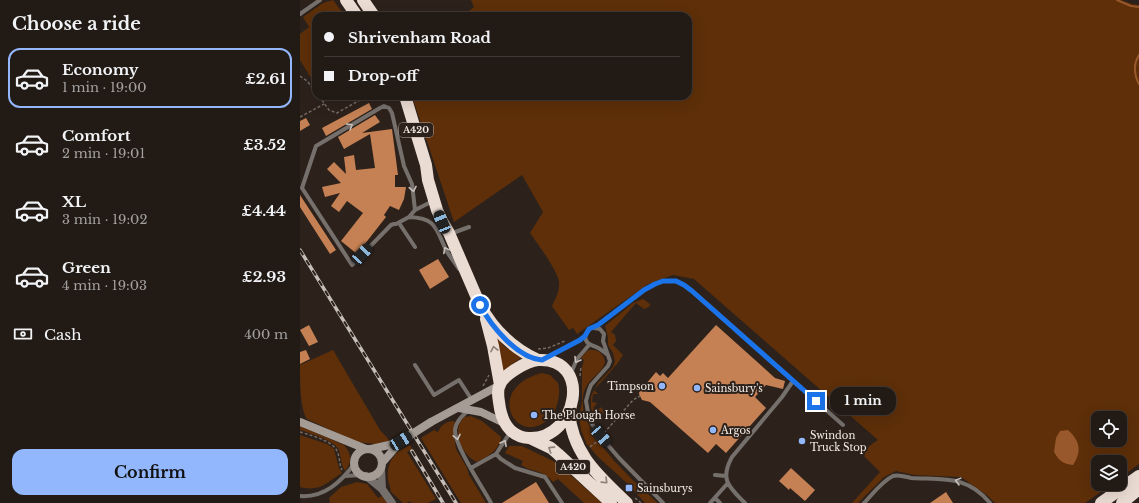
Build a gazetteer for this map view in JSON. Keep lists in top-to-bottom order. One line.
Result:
{"streets":{"highway":["A420"]},"places":{"other":["Timpson","Sainsbury's","The Plough Horse","Argos","Swindon Truck Stop"],"transit":["Sainsburys"]},"page":{"heading":"Choose a ride","banner":["Shrivenham Road","Drop-off"],"list":[{"name":"Economy","note":"1 min · 19:00","value":"£2.61"},{"name":"Comfort","note":"2 min · 19:01","value":"£3.52"},{"name":"XL","note":"3 min · 19:02","value":"£4.44"},{"name":"Green","note":"4 min · 19:03","value":"£2.93"}],"pay":["Cash","400 m"],"bubble":"1 min","buttons":"Confirm"}}
